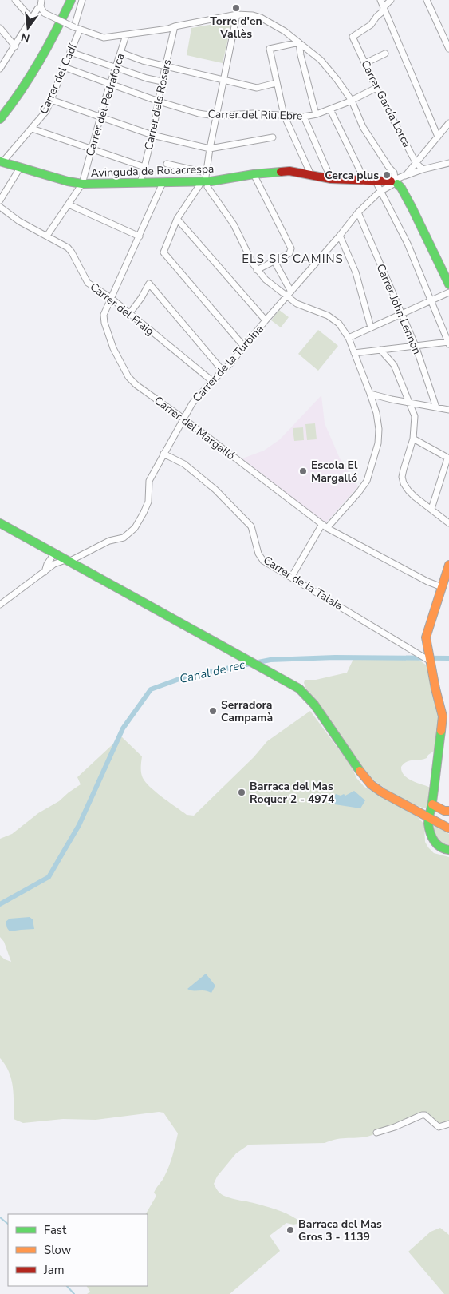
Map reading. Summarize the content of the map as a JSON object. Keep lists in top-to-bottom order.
{
  "streets": {
    "main road": ["Avinguda de Rocacrespa"],
    "street": [
      "Carrer del Cadí",
      "Carrer García Lorca",
      "Carrer del Pedraforca",
      "Carrer dels Rosers",
      "Carrer del Riu Ebre",
      "Carrer del Fraig",
      "Carrer John Lennon",
      "Carrer de la Turbina",
      "Carrer del Margalló",
      "Carrer de la Talaia"
    ]
  },
  "crossings": [
    ["Carrer del Cadí", "Carrer del Riu Ebre"],
    ["Carrer del Cadí", "Avinguda de Rocacrespa"],
    ["Carrer García Lorca", "Carrer del Riu Ebre"],
    ["Carrer del Pedraforca", "Carrer del Riu Ebre"],
    ["Carrer del Pedraforca", "Avinguda de Rocacrespa"],
    ["Carrer del Pedraforca", "Carrer del Fraig"],
    ["Carrer dels Rosers", "Carrer del Riu Ebre"],
    ["Carrer dels Rosers", "Avinguda de Rocacrespa"],
    ["Avinguda de Rocacrespa", "Carrer de la Turbina"],
    ["Avinguda de Rocacrespa", "Carrer del Margalló"],
    ["Carrer del Fraig", "Carrer de la Turbina"],
    ["Carrer del Fraig", "Carrer del Margalló"],
    ["Carrer John Lennon", "Carrer de la Turbina"],
    ["Carrer de la Turbina", "Carrer del Margalló"],
    ["Carrer de la Turbina", "Carrer de la Talaia"]
  ],
  "districts": ["ELS SIS CAMINS"],
  "water": ["Canal de rec"],
  "places": [
    "Torre d'en Vallès",
    "Cerca plus",
    "Escola El Margalló",
    "Serradora Campamà",
    "Barraca del Mas Roquer 2 - 4974",
    "Barraca del Mas Gros 3 - 1139"
  ],
  "legend": ["Fast", "Slow", "Jam"],
  "north": "bottom"
}
